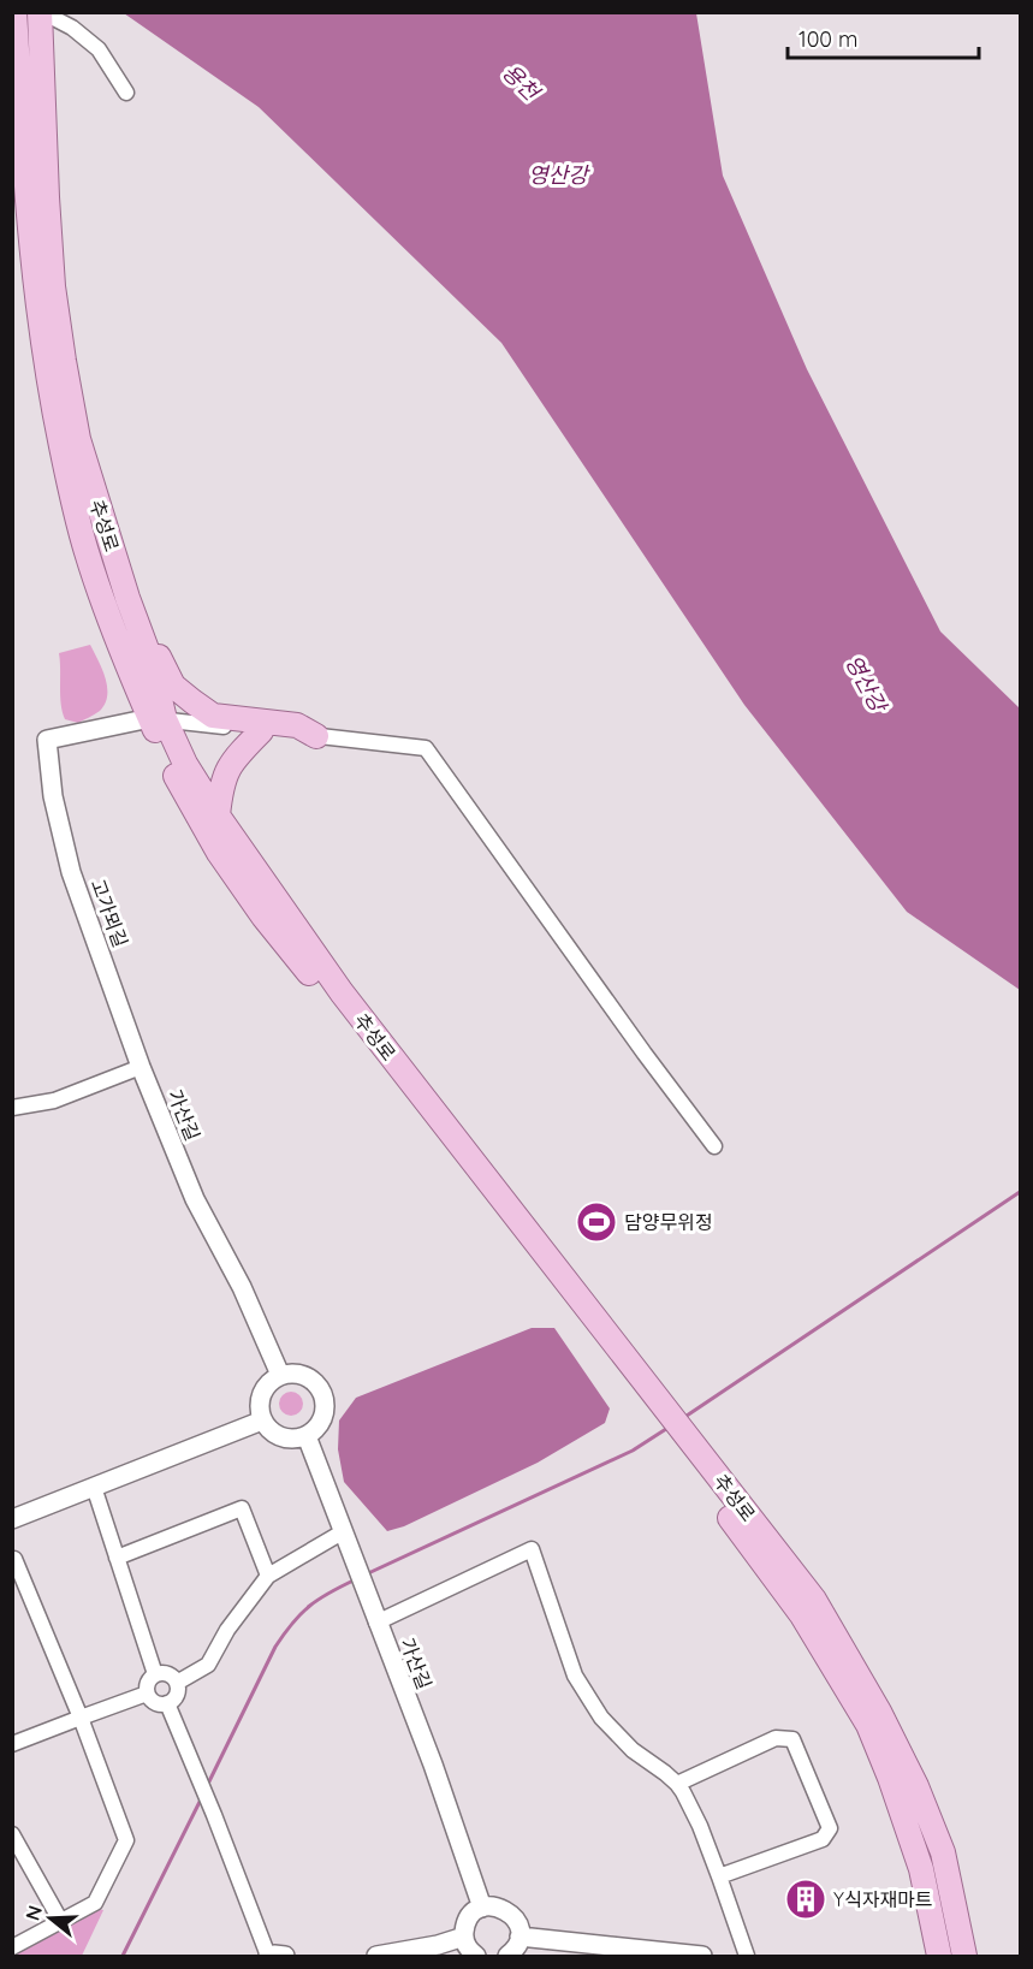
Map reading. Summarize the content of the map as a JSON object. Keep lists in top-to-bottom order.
{
  "streets": {
    "main road": ["추성로"],
    "street": ["고가뫼길", "가산길"]
  },
  "crossings": [
    ["추성로", "고가뫼길"],
    ["고가뫼길", "가산길"]
  ],
  "water": ["용천", "영산강"],
  "places": {
    "sports": ["담양무위정"],
    "building": ["Y식자재마트"]
  },
  "scale_bar": "100 m",
  "north": "left"
}
